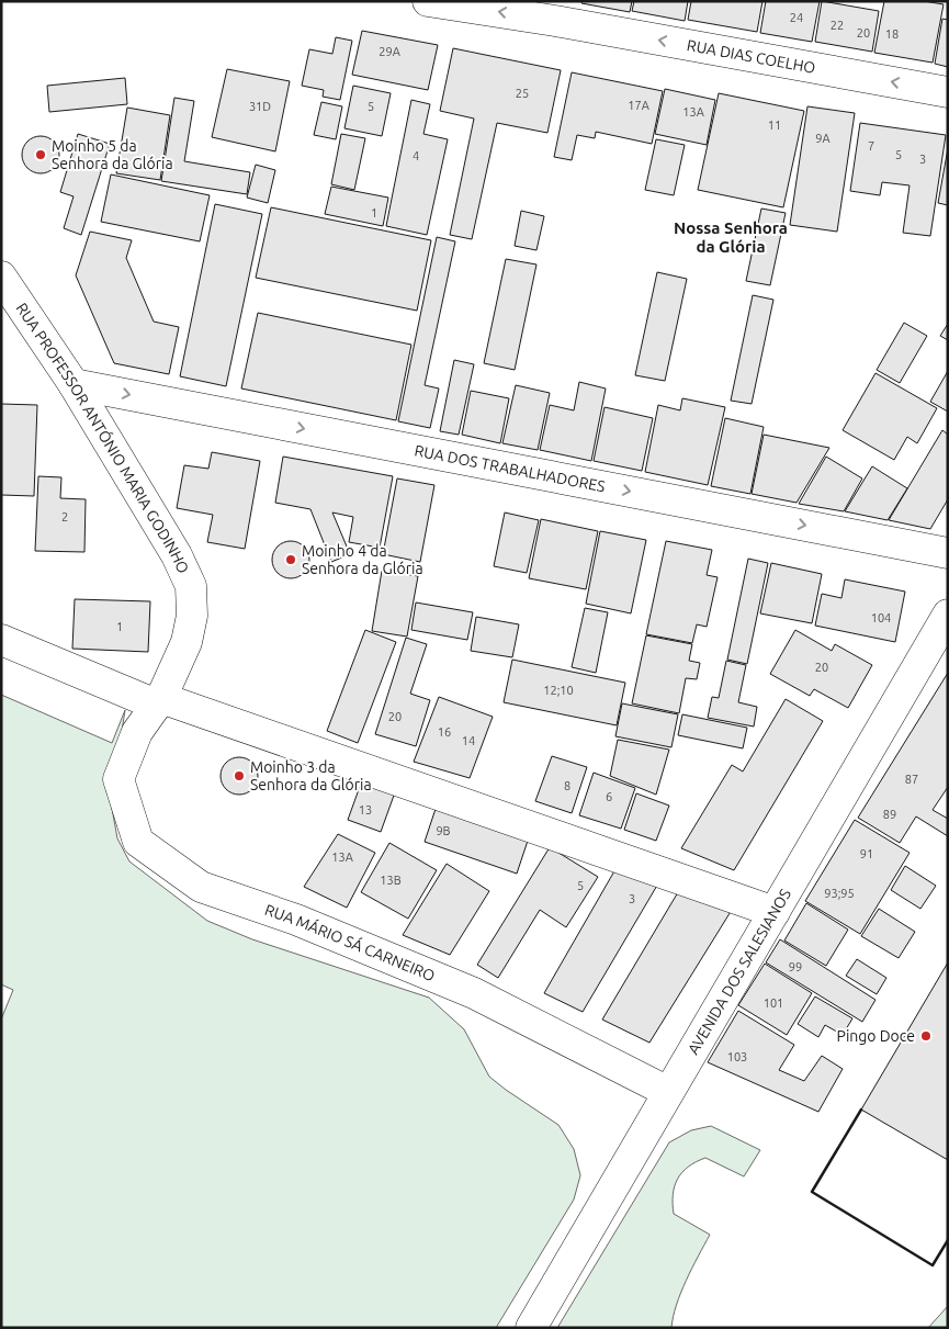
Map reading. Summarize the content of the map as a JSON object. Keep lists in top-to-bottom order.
{
  "streets": {
    "street": [
      "RUA DIAS COELHO",
      "RUA PROFESSOR ANTÓNIO MARIA GODINHO",
      "RUA DOS TRABALHADORES",
      "RUA MÁRIO SÁ CARNEIRO",
      "AVENIDA DOS SALESIANOS"
    ]
  },
  "crossings": [
    ["RUA PROFESSOR ANTÓNIO MARIA GODINHO", "RUA DOS TRABALHADORES"],
    ["RUA PROFESSOR ANTÓNIO MARIA GODINHO", "RUA MÁRIO SÁ CARNEIRO"],
    ["RUA MÁRIO SÁ CARNEIRO", "AVENIDA DOS SALESIANOS"]
  ],
  "one_way": ["RUA DIAS COELHO", "RUA DOS TRABALHADORES"],
  "districts": ["Nossa Senhora da Glória"],
  "places": [
    "Moinho 5 da Senhora da Glória",
    "Moinho 4 da Senhora da Glória",
    "Moinho 3 da Senhora da Glória",
    "Pingo Doce"
  ],
  "house_numbers": [
    "24",
    "22",
    "20",
    "18",
    "29A",
    "25",
    "17A",
    "31D",
    "5",
    "13A",
    "11",
    "9A",
    "7",
    "5",
    "4",
    "3",
    "1",
    "2",
    "104",
    "1",
    "20",
    "12;10",
    "20",
    "16",
    "14",
    "87",
    "8",
    "6",
    "13",
    "89",
    "9B",
    "91",
    "13A",
    "13B",
    "5",
    "93;95",
    "3",
    "99",
    "101",
    "103"
  ]
}
